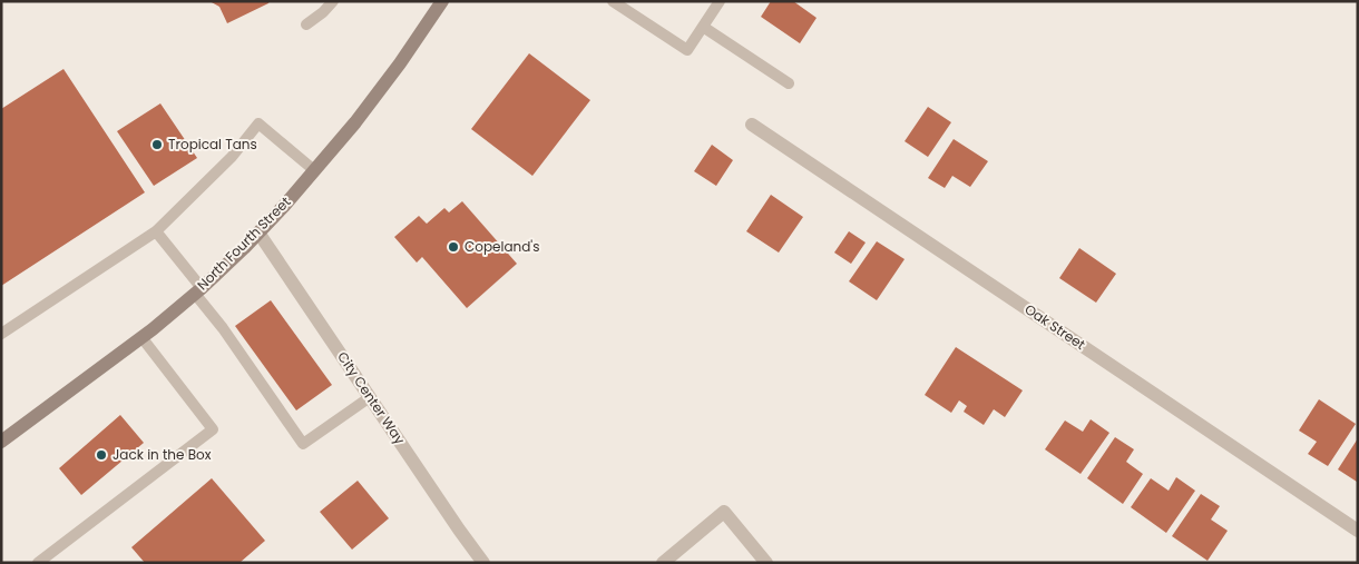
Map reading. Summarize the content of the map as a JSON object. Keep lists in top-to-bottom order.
{
  "streets": {
    "main road": ["North Fourth Street"],
    "street": ["Oak Street", "City Center Way"]
  },
  "crossings": [
    ["North Fourth Street", "City Center Way"]
  ],
  "places": ["Tropical Tans", "Copeland's", "Jack in the Box"]
}
